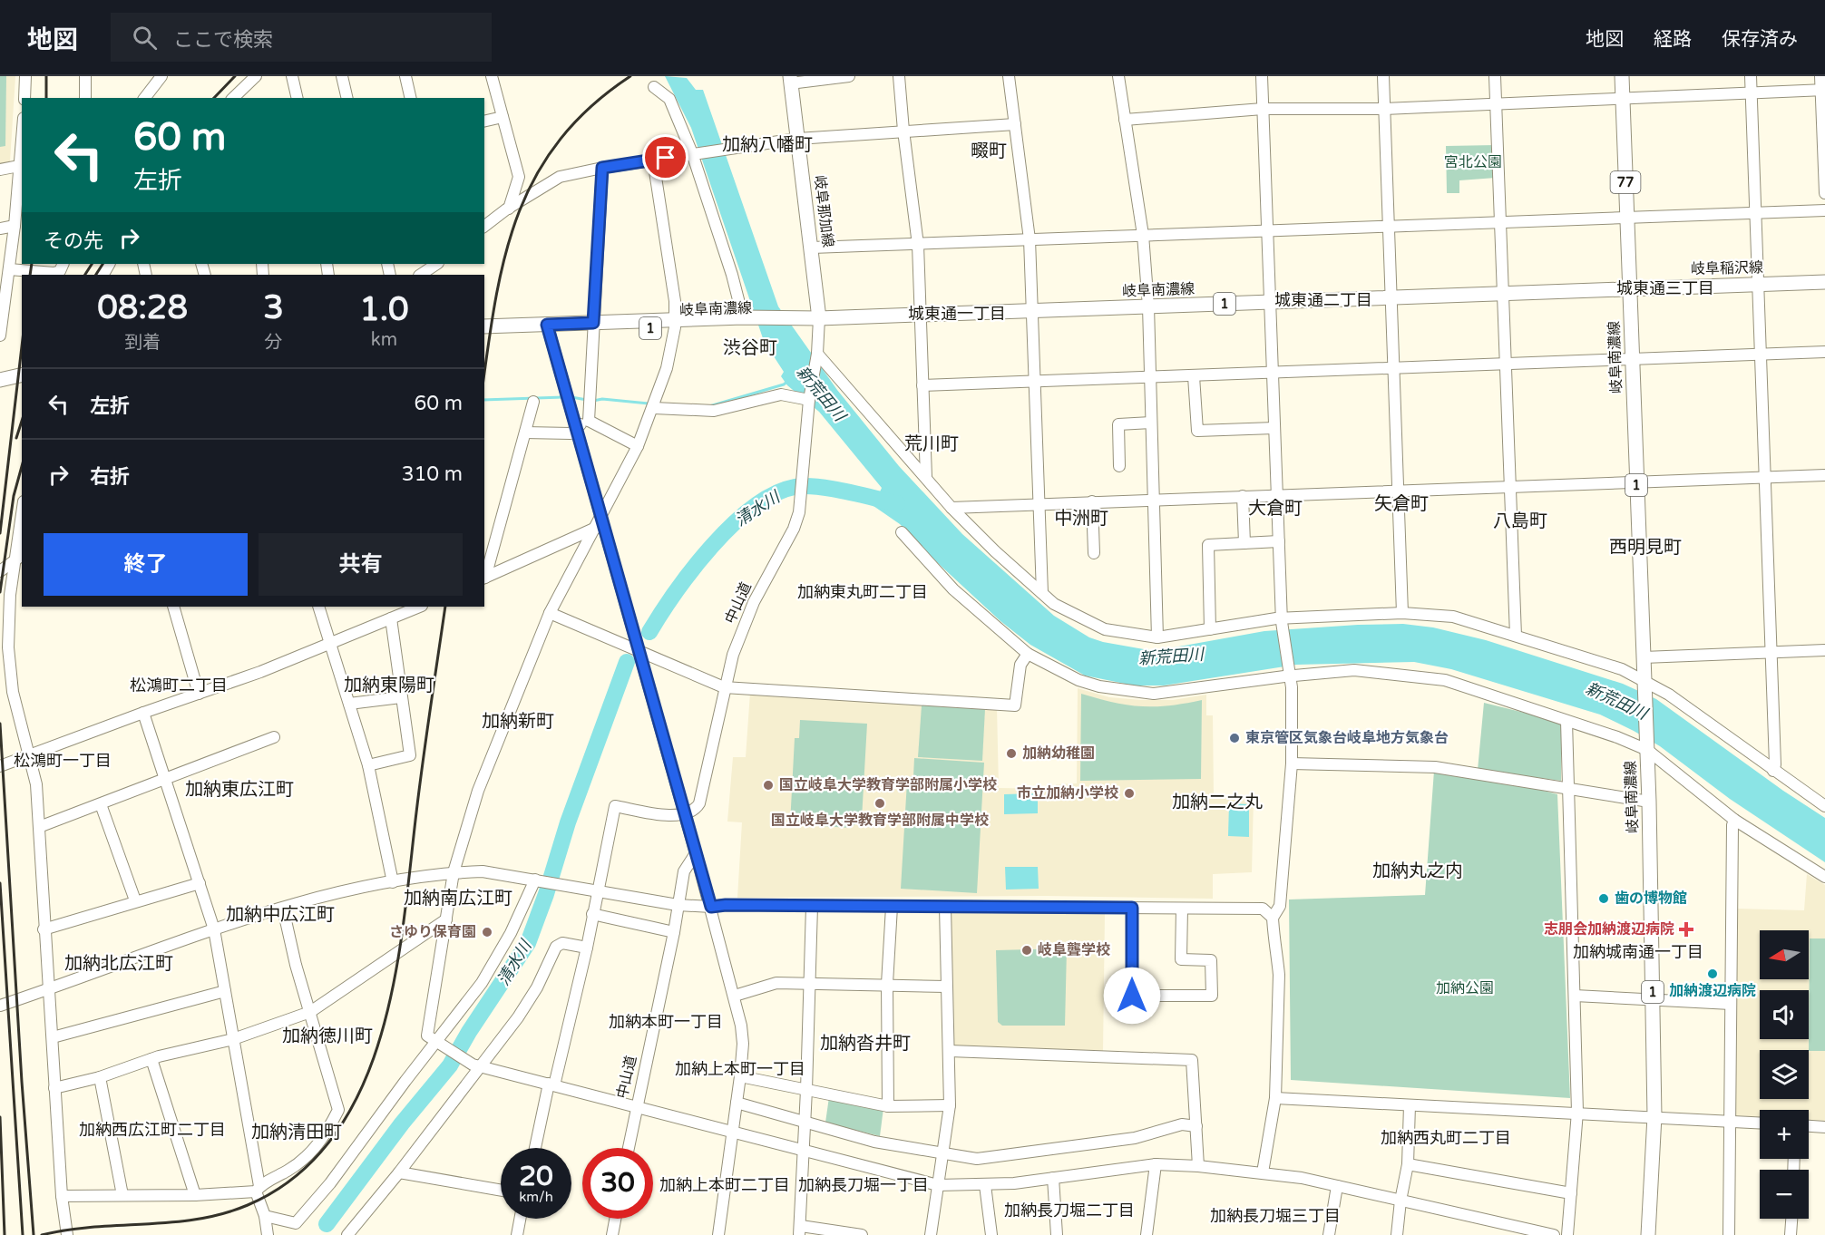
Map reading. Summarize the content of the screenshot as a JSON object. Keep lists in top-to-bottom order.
{
  "streets": {
    "main road": [
      "77",
      "岐阜那加線",
      "岐阜稲沢線",
      "岐阜南濃線",
      "1"
    ],
    "street": ["中山道"]
  },
  "crossings": [
    ["77", "岐阜稲沢線"],
    ["77", "岐阜南濃線"],
    ["岐阜那加線", "岐阜南濃線"],
    ["岐阜那加線", "中山道"],
    ["岐阜稲沢線", "岐阜南濃線"],
    ["岐阜南濃線", "中山道"]
  ],
  "districts": [
    "加納八幡町",
    "畷町",
    "城東通三丁目",
    "城東通二丁目",
    "城東通一丁目",
    "渋谷町",
    "荒川町",
    "矢倉町",
    "大倉町",
    "中洲町",
    "八島町",
    "西明見町",
    "加納東丸町二丁目",
    "松鴻町二丁目",
    "加納東陽町",
    "加納新町",
    "松鴻町一丁目",
    "加納東広江町",
    "加納二之丸",
    "加納丸之内",
    "加納南広江町",
    "加納中広江町",
    "加納城南通一丁目",
    "加納北広江町",
    "加納本町一丁目",
    "加納徳川町",
    "加納沓井町",
    "加納上本町一丁目",
    "加納西広江町二丁目",
    "加納清田町",
    "加納西丸町二丁目",
    "加納上本町二丁目",
    "加納長刀堀一丁目",
    "加納長刀堀二丁目",
    "加納長刀堀三丁目"
  ],
  "water": ["新荒田川", "清水川"],
  "parks": ["宮北公園", "加納公園"],
  "places": {
    "other": [
      "東京管区気象台岐阜地方気象台",
      "加納幼稚園",
      "国立岐阜大学教育学部附属小学校",
      "市立加納小学校",
      "国立岐阜大学教育学部附属中学校",
      "歯の博物館",
      "さゆり保育園",
      "岐阜聾学校",
      "加納渡辺病院"
    ],
    "health": ["志朋会加納渡辺病院"]
  },
  "north": "left",
  "page": {
    "header": "地図",
    "search": "ここで検索",
    "nav": ["地図", "経路", "保存済み"],
    "turn": ["60 m", "左折"],
    "then": "その先",
    "eta": [
      "08:28",
      "到着",
      "3",
      "分",
      "1.0",
      "km"
    ],
    "list": [
      {
        "name": "左折",
        "value": "60 m"
      },
      {
        "name": "右折",
        "value": "310 m"
      }
    ],
    "buttons": ["終了", "共有"],
    "map_buttons": ["+", "−"],
    "speed": "20 km/h",
    "limit": "30"
  }
}
